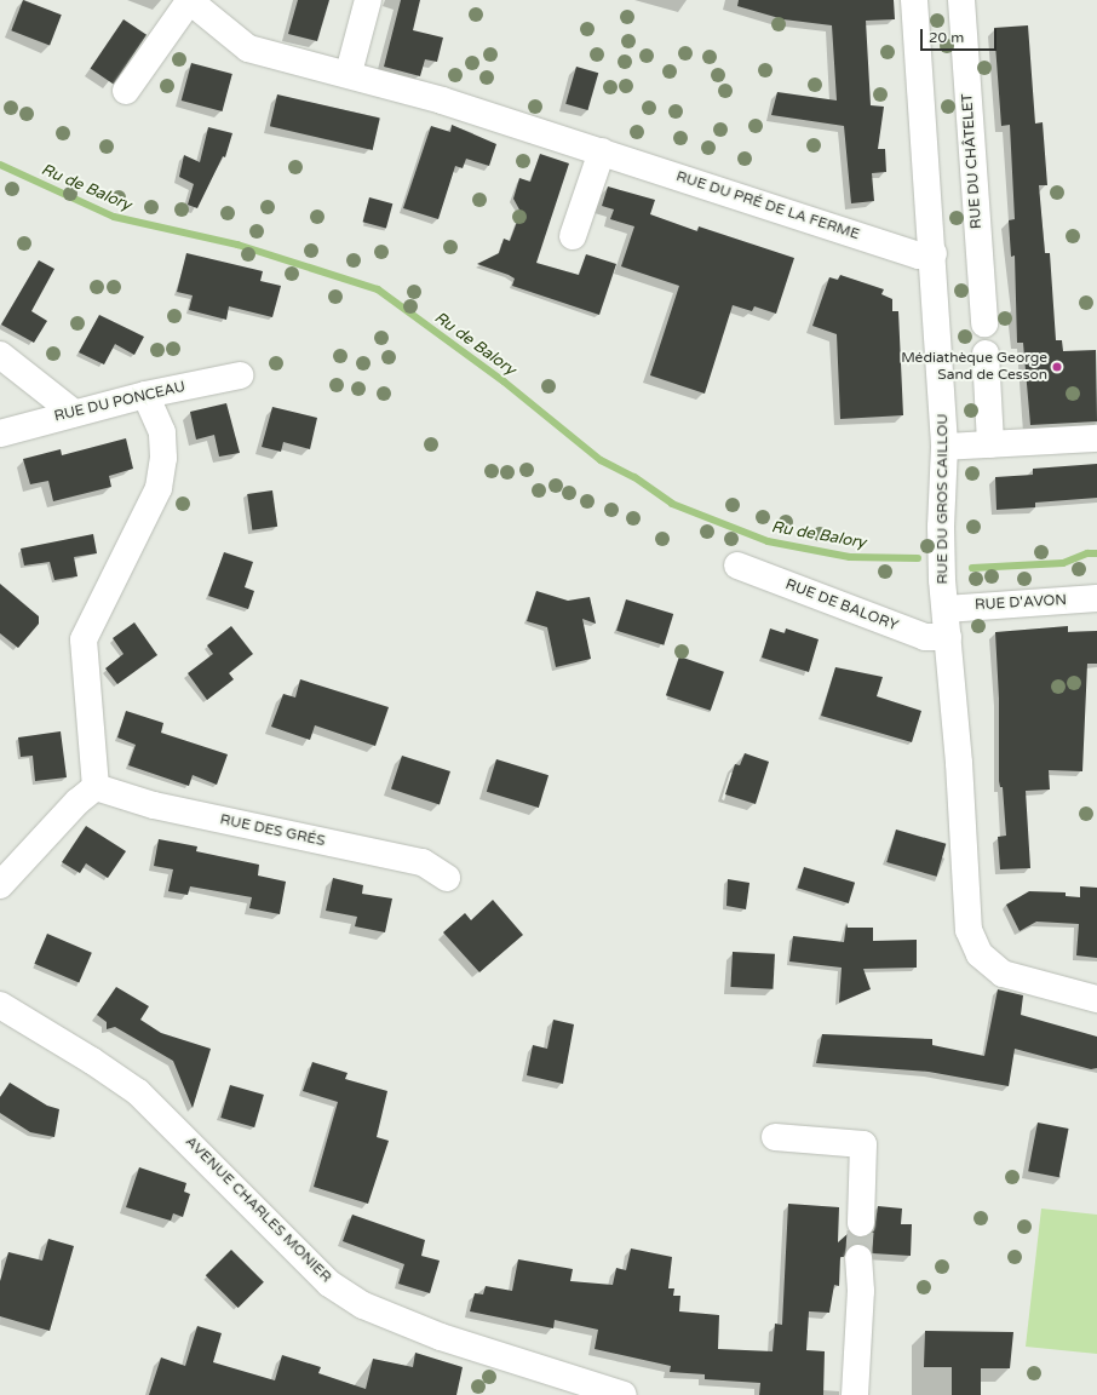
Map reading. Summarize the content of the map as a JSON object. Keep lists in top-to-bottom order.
{
  "streets": {
    "street": [
      "RUE DU CHÂTELET",
      "RUE DU PRÉ DE LA FERME",
      "RUE DU PONCEAU",
      "RUE DU GROS CAILLOU",
      "RUE D'AVON",
      "RUE DE BALORY",
      "RUE DES GRÉS",
      "AVENUE CHARLES MONIER"
    ]
  },
  "crossings": [
    ["RUE DU PRÉ DE LA FERME", "RUE DU GROS CAILLOU"],
    ["RUE DU GROS CAILLOU", "RUE D'AVON"],
    ["RUE DU GROS CAILLOU", "RUE DE BALORY"]
  ],
  "water": ["Ru de Balory"],
  "places": ["Médiathèque George Sand de Cesson"],
  "scale_bar": "20 m"
}
